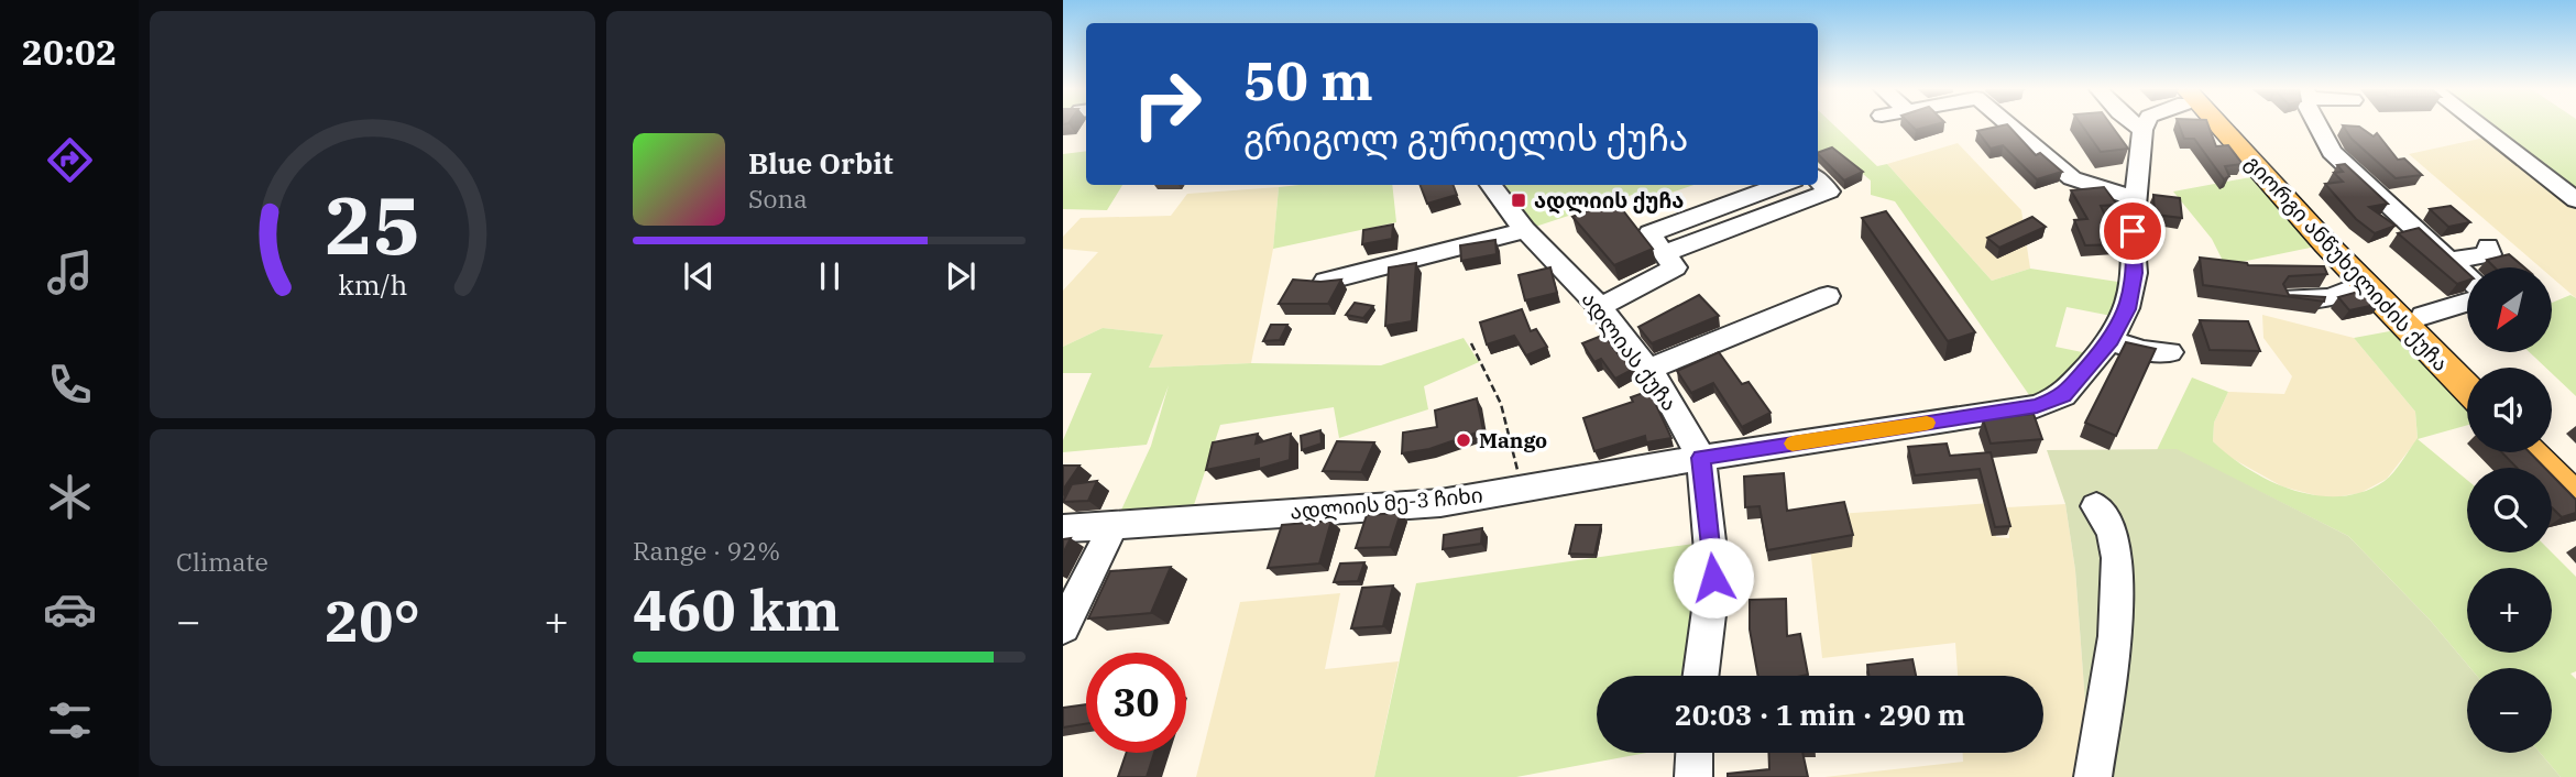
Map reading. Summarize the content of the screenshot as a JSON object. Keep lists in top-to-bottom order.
{
  "streets": {
    "main road": ["გიორგი ანწუხელიძის ქუჩა"],
    "street": ["ადლიას ქუჩა", "ადლიის მე-3 ჩიხი"]
  },
  "crossings": [
    ["ადლიას ქუჩა", "ადლიის მე-3 ჩიხი"]
  ],
  "places": {
    "transit": ["ადლიის ქუჩა"],
    "other": ["Mango"]
  },
  "north": "bottom left",
  "page": {
    "tabs": "20:02",
    "turn": ["50 m", "გრიგოლ გურიელის ქუჩა"],
    "song": ["Blue Orbit", "Sona"],
    "map_buttons": ["+", "−"],
    "tile": [
      "Climate",
      ["Range · 92%", "460 km"]
    ],
    "heat": ["−", "20°", "+"],
    "limit": "30",
    "trip": "20:03 · 1 min · 290 m",
    "gauge": ["25", "km/h"]
  }
}
